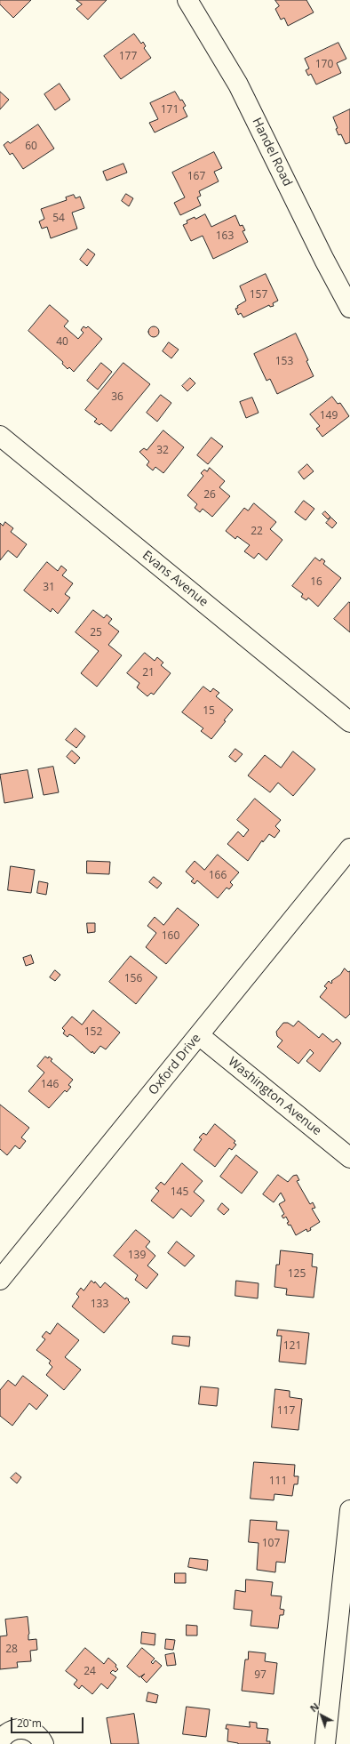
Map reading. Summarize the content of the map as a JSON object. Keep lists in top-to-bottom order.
{
  "streets": {
    "street": [
      "Handel Road",
      "Evans Avenue",
      "Oxford Drive",
      "Washington Avenue"
    ]
  },
  "crossings": [
    ["Oxford Drive", "Washington Avenue"]
  ],
  "house_numbers": [
    "177",
    "170",
    "171",
    "60",
    "167",
    "54",
    "163",
    "157",
    "40",
    "153",
    "36",
    "149",
    "32",
    "26",
    "22",
    "16",
    "31",
    "25",
    "21",
    "15",
    "166",
    "160",
    "156",
    "152",
    "146",
    "145",
    "139",
    "125",
    "133",
    "121",
    "117",
    "111",
    "107",
    "28",
    "24",
    "97"
  ],
  "scale_bar": "20 m",
  "north": "top left"
}
